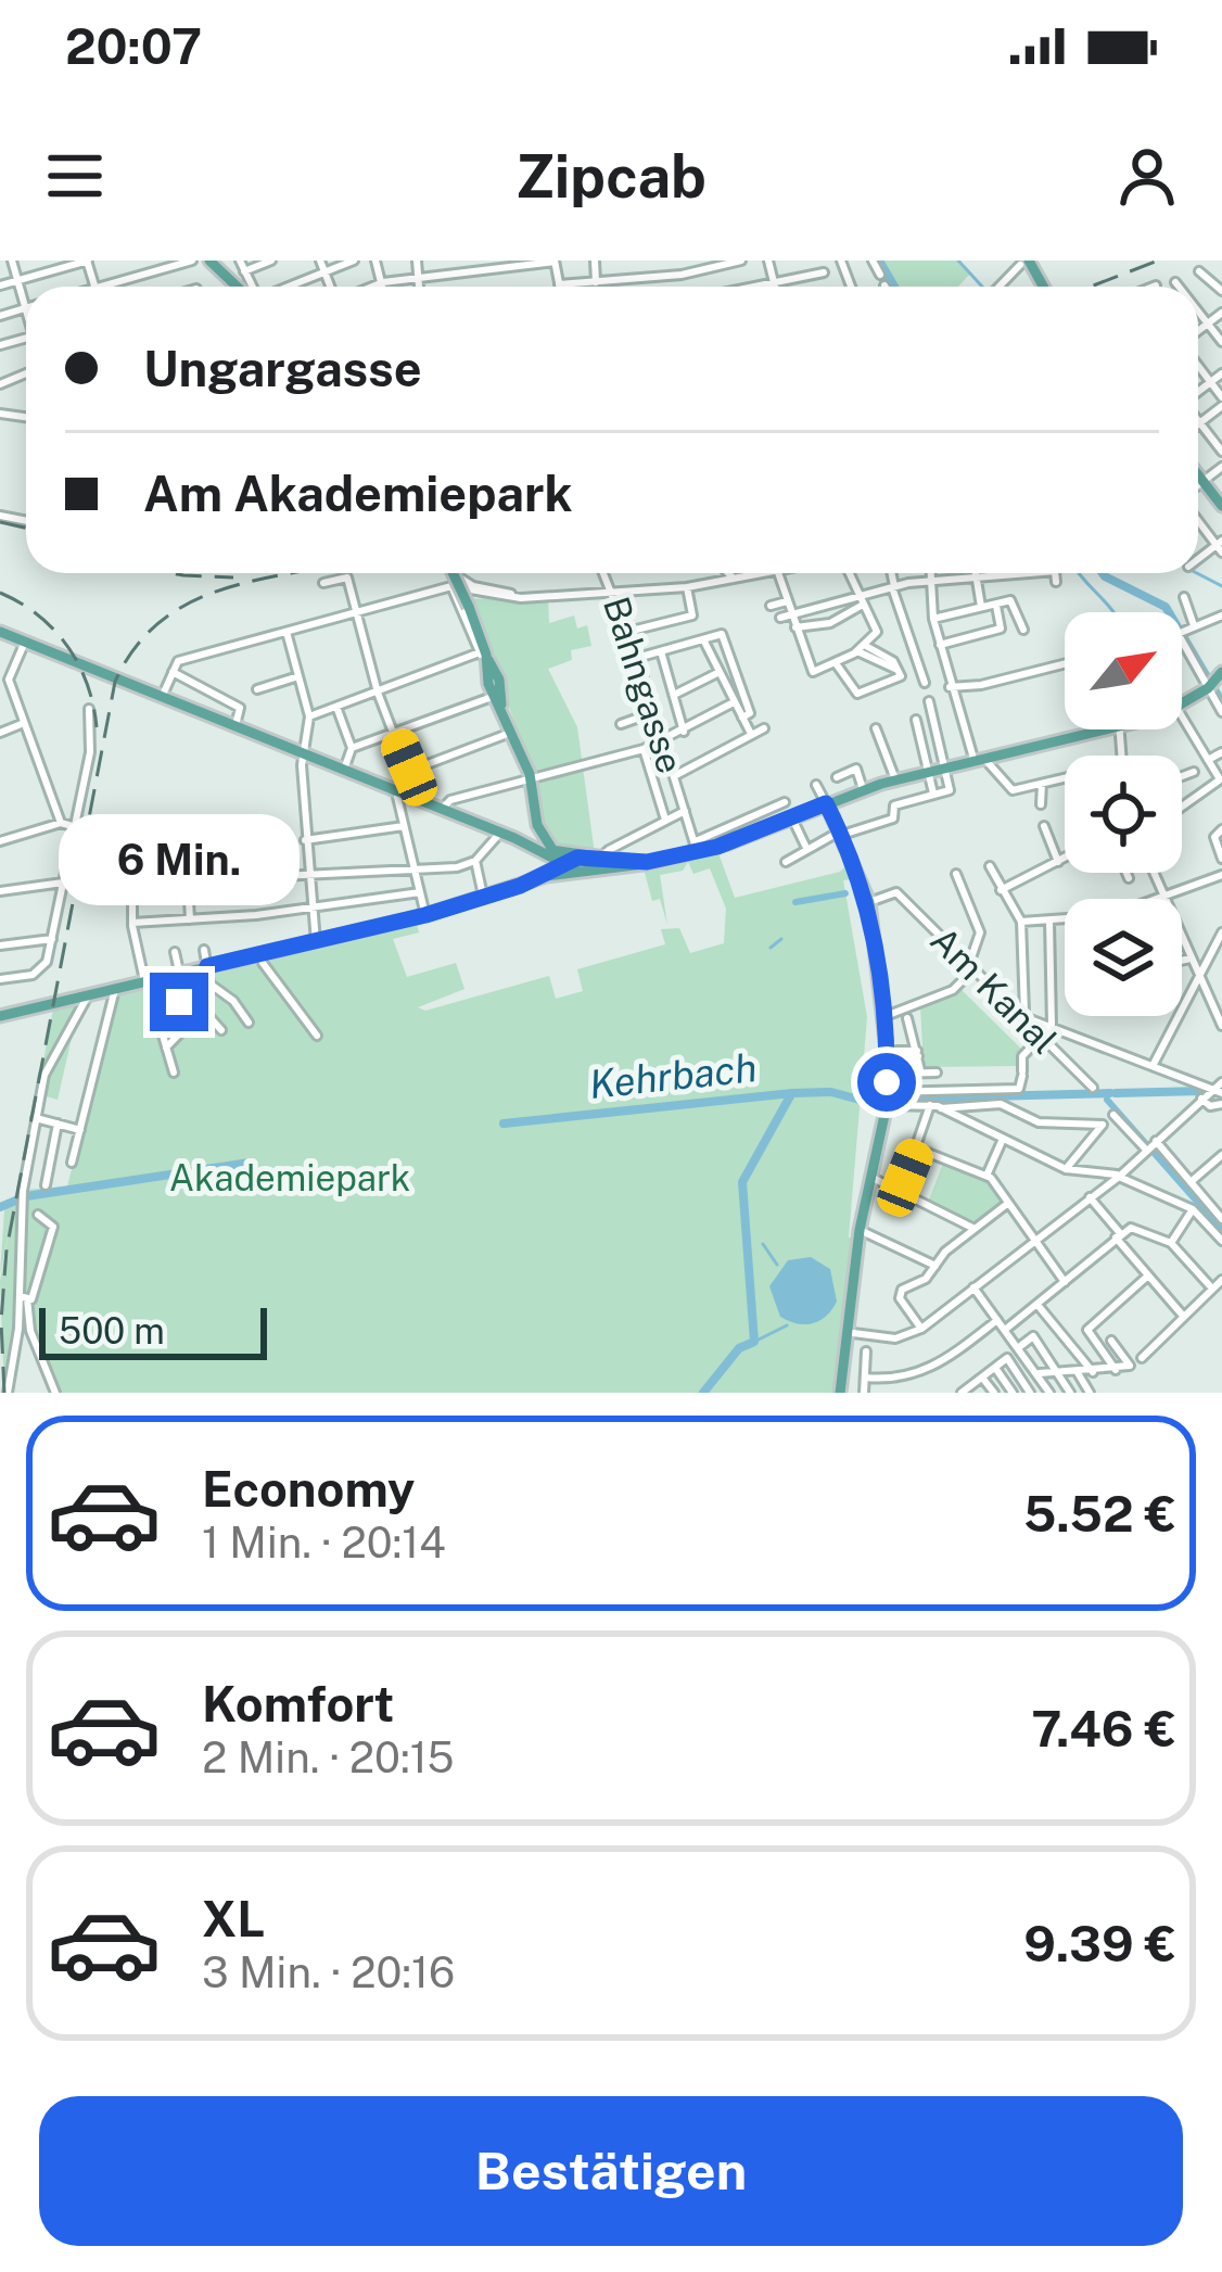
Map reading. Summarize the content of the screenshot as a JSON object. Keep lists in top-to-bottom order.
{
  "streets": {
    "street": ["Bahngasse", "Am Kanal"]
  },
  "water": ["Kehrbach"],
  "parks": ["Akademiepark"],
  "scale_bar": "500 m",
  "north": "top right",
  "page": {
    "status": "20:07",
    "header": "Zipcab",
    "banner": ["Ungargasse", "Am Akademiepark"],
    "bubble": "6 Min.",
    "scale": "500 m",
    "list": [
      {
        "name": "Economy",
        "note": "1 Min. · 20:14",
        "value": "5.52 €"
      },
      {
        "name": "Komfort",
        "note": "2 Min. · 20:15",
        "value": "7.46 €"
      },
      {
        "name": "XL",
        "note": "3 Min. · 20:16",
        "value": "9.39 €"
      }
    ],
    "buttons": "Bestätigen"
  }
}
